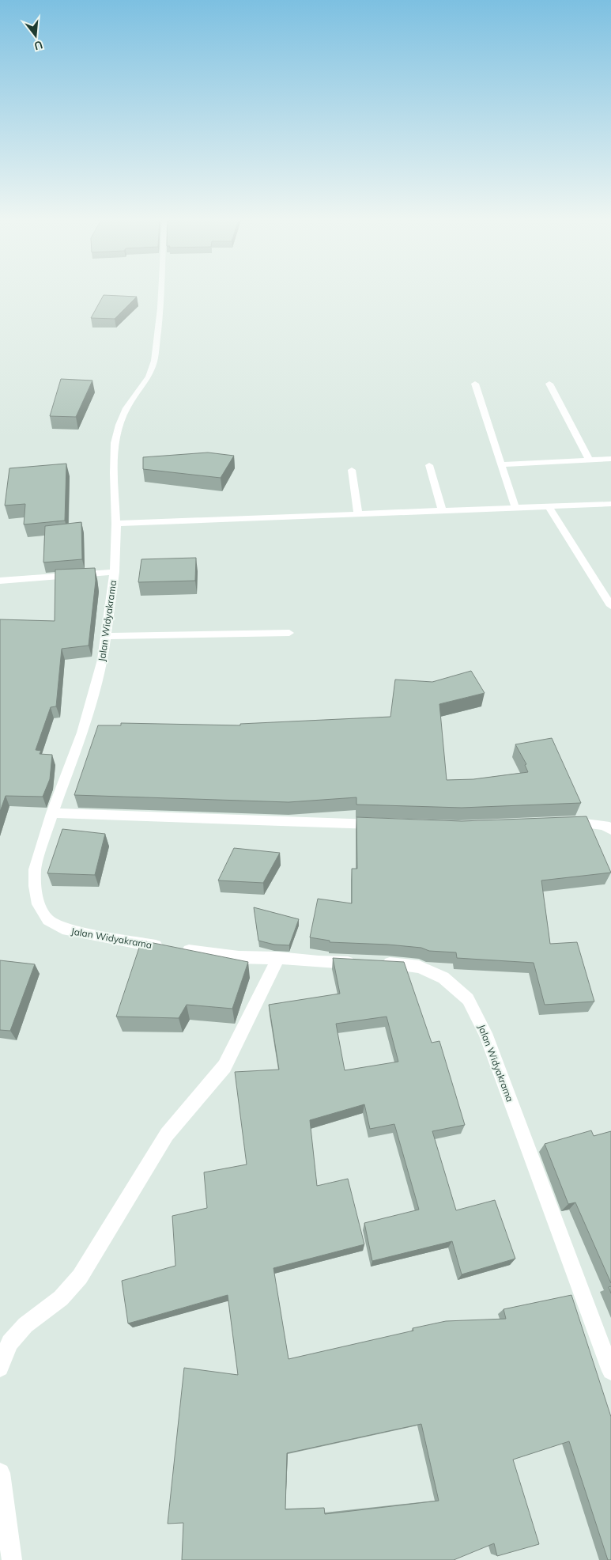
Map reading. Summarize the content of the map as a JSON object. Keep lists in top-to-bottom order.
{
  "streets": {
    "street": ["Jalan Widyakrama"]
  },
  "north": "bottom"
}
